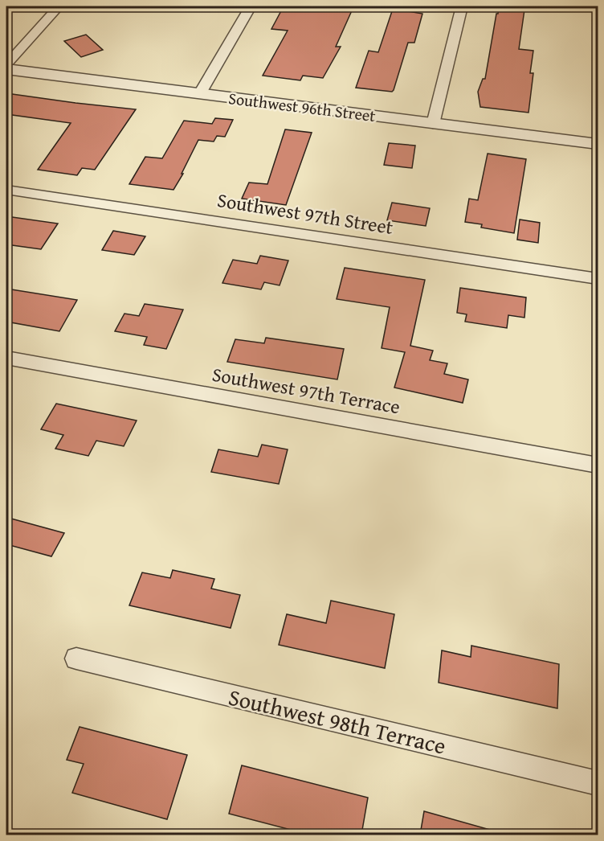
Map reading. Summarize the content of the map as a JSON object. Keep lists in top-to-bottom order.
{
  "streets": {
    "street": [
      "Southwest 96th Street",
      "Southwest 97th Street",
      "Southwest 97th Terrace",
      "Southwest 98th Terrace"
    ]
  }
}
